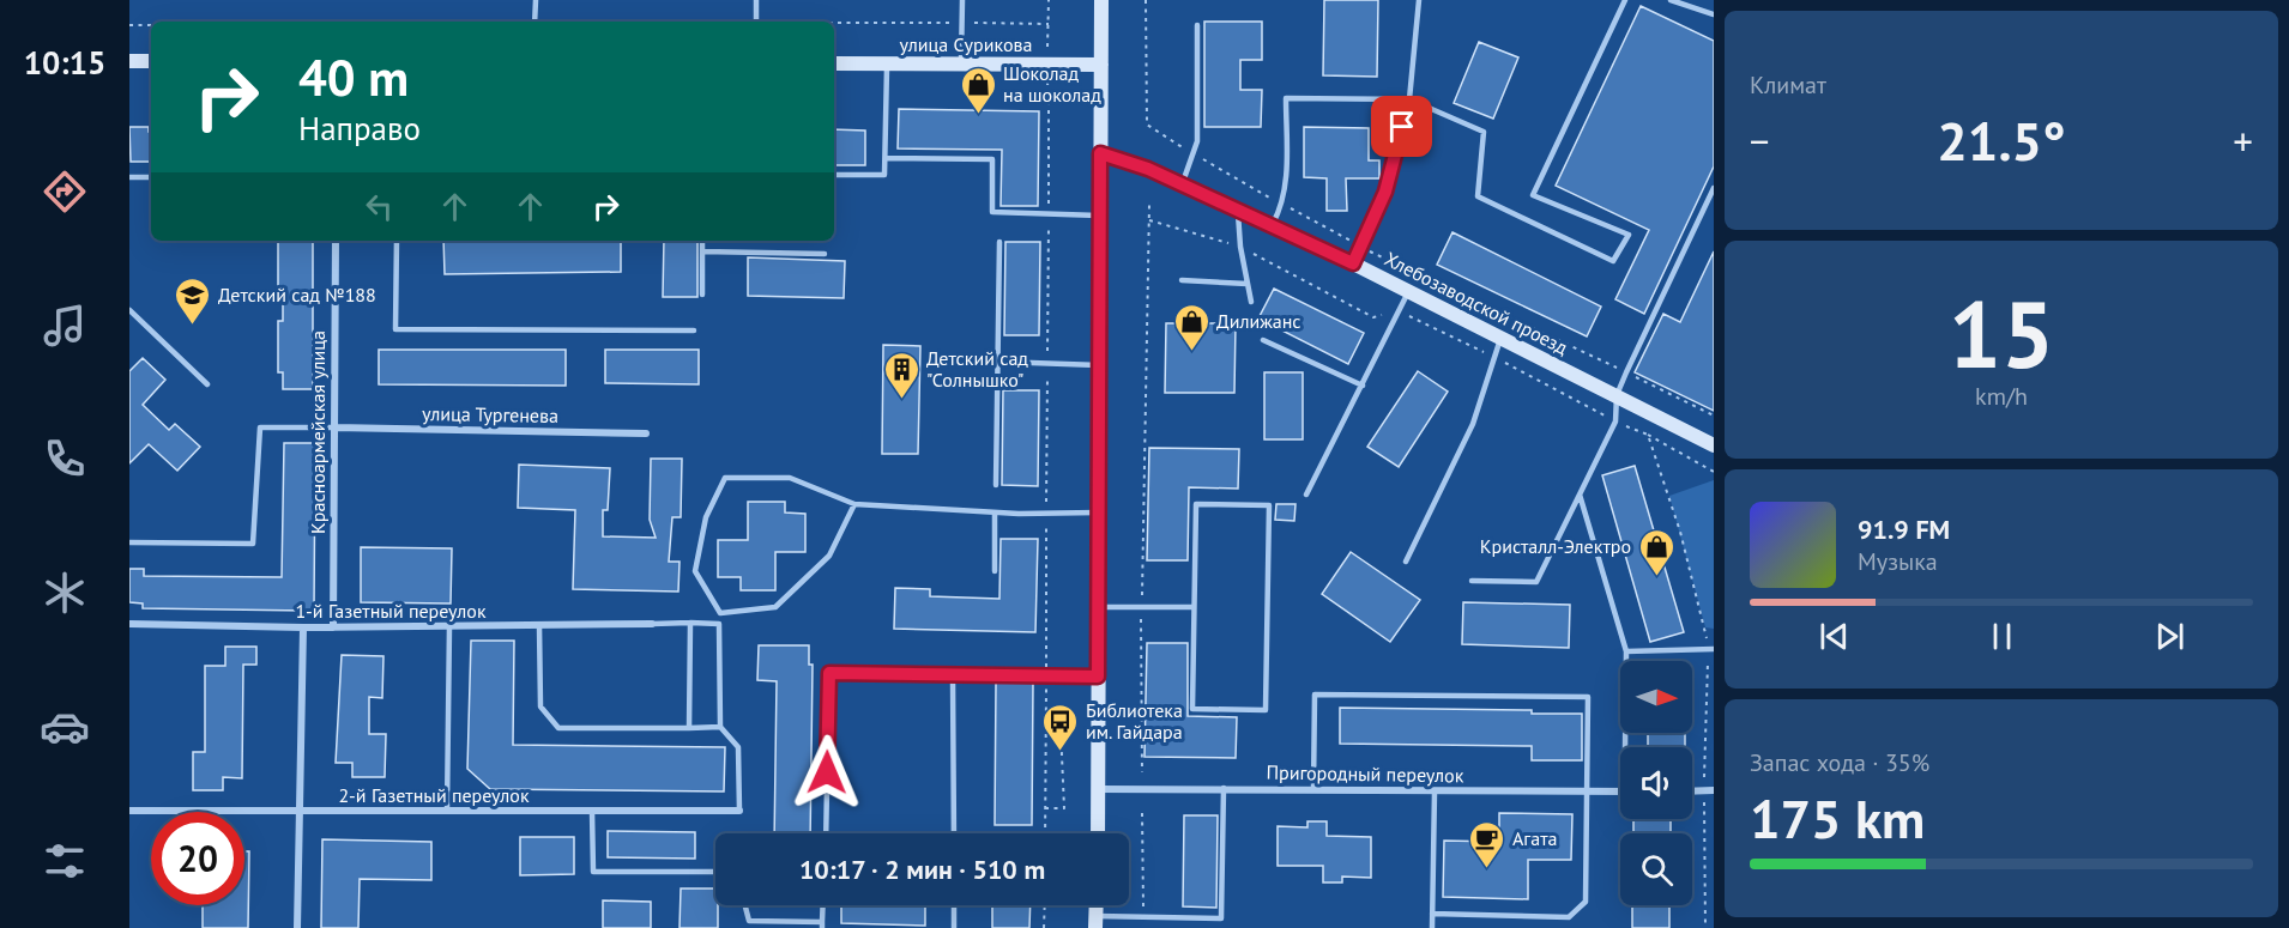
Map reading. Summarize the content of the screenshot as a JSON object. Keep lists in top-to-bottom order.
{
  "streets": {
    "street": [
      "улица Сурикова",
      "Хлебозаводской проезд",
      "улица Тургенева",
      "Красноармейская улица",
      "1-й Газетный переулок",
      "Пригородный переулок",
      "2-й Газетный переулок"
    ]
  },
  "crossings": [
    ["улица Тургенева", "Красноармейская улица"],
    ["Красноармейская улица", "1-й Газетный переулок"]
  ],
  "places": {
    "shop": ["Шоколад на шоколад", "Дилижанс", "Кристалл-Электро"],
    "school or university": ["Детский сад №188"],
    "building": ["Детский сад \"Солнышко\""],
    "bus stop": ["Библиотека им. Гайдара"],
    "cafe": ["Агата"]
  },
  "north": "right",
  "page": {
    "tabs": "10:15",
    "tile": [
      "Климат",
      ["15", "km/h"],
      ["Запас хода · 35%", "175 km"]
    ],
    "turn": ["40 m", "Направо"],
    "heat": ["−", "21.5°", "+"],
    "song": ["91.9 FM", "Музыка"],
    "limit": "20",
    "trip": "10:17 · 2 мин · 510 m"
  }
}
